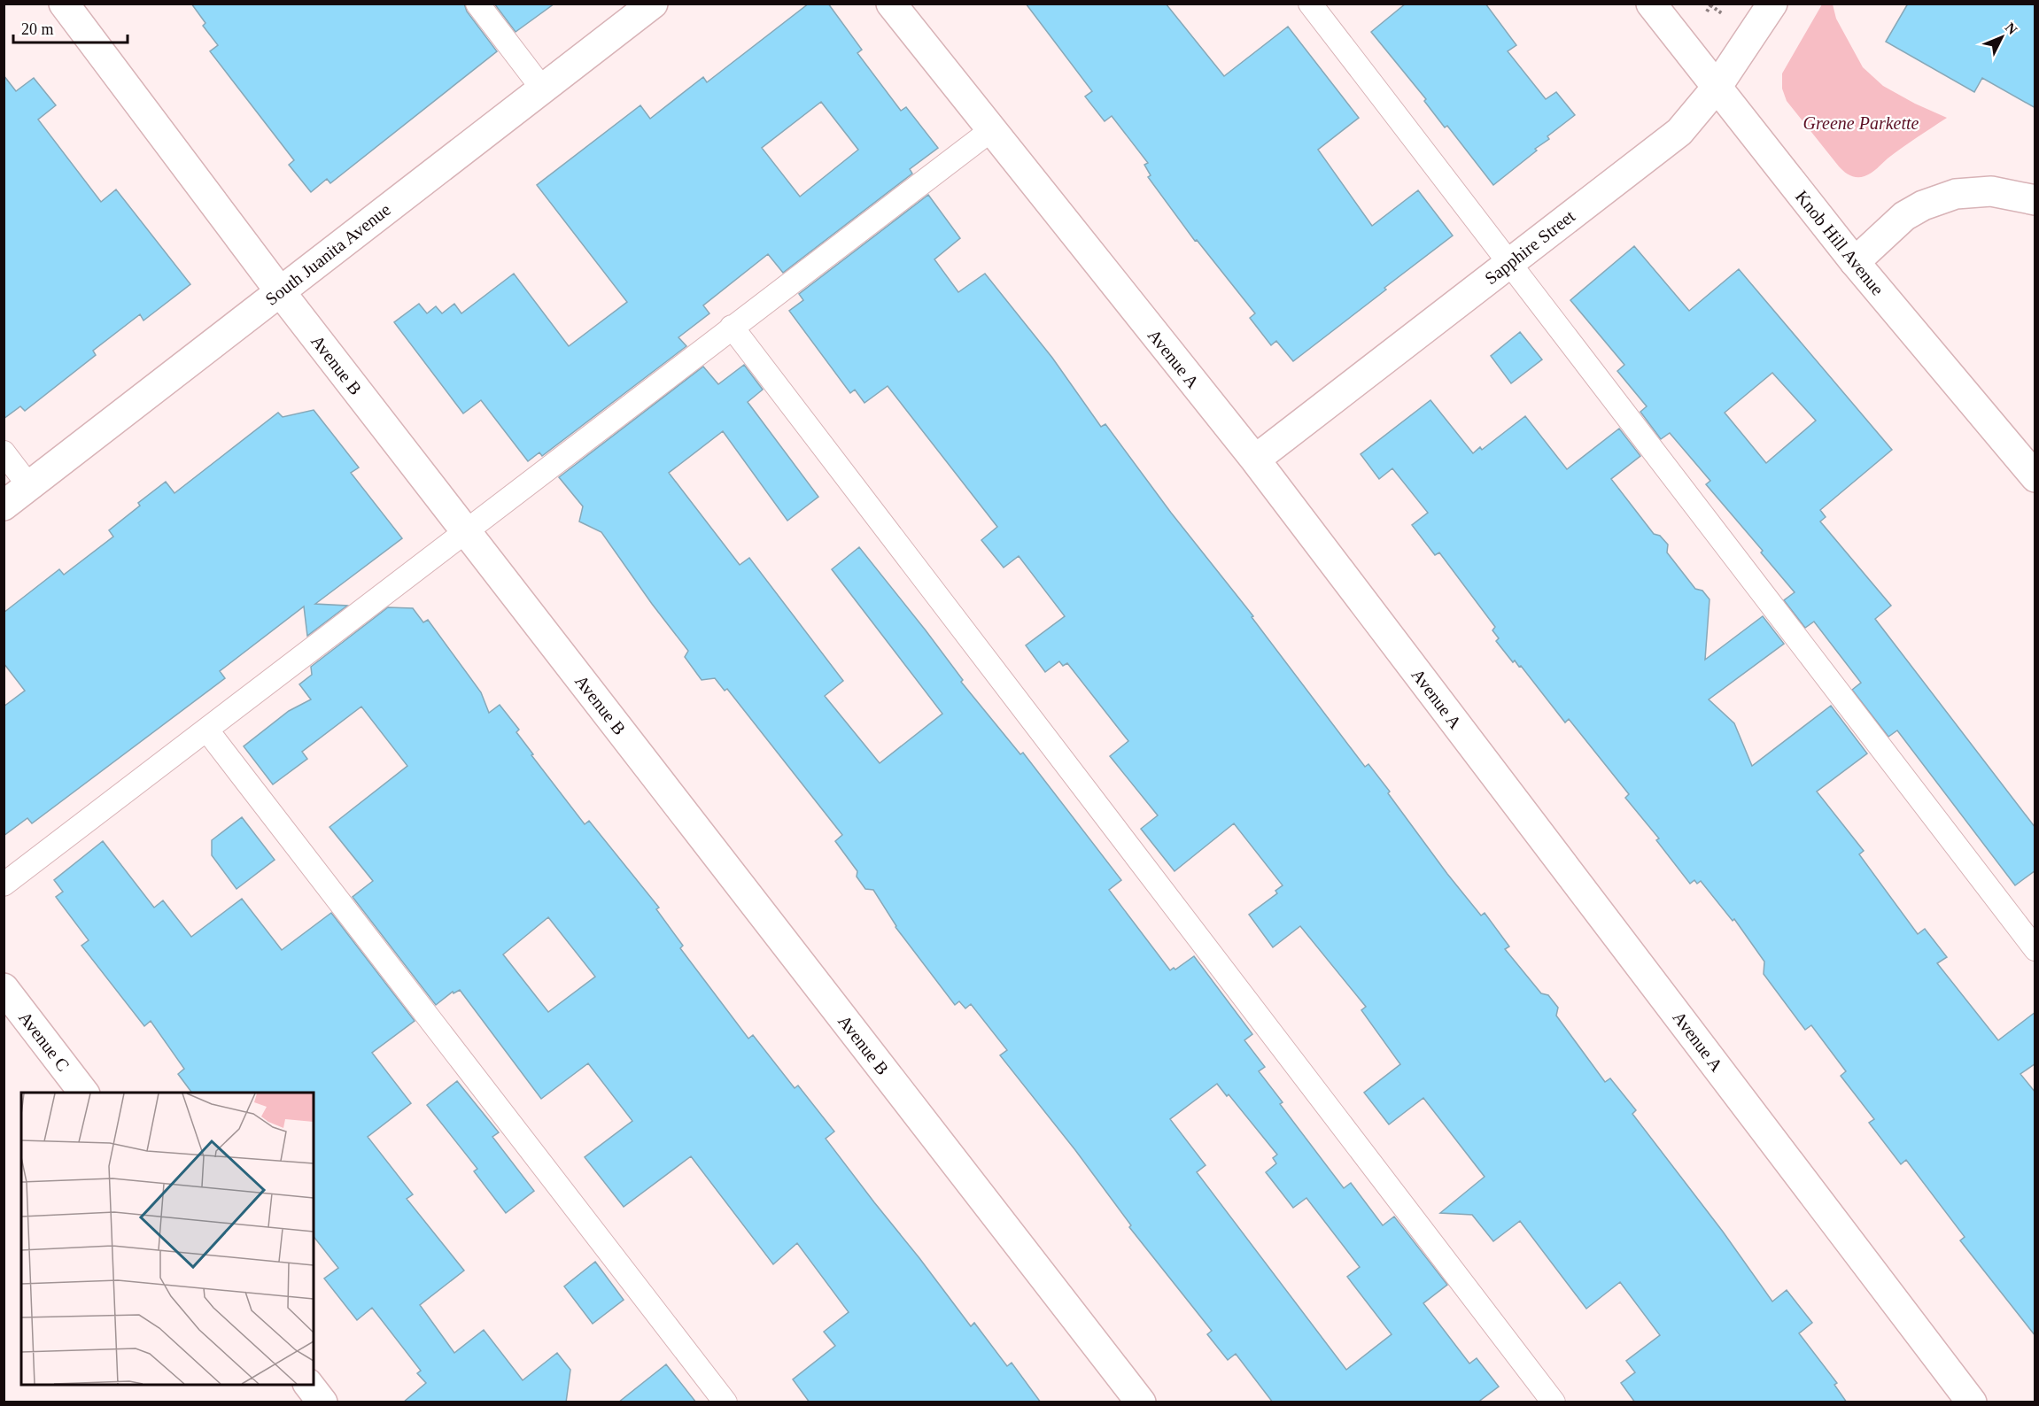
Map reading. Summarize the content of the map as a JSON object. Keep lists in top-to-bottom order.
{
  "streets": {
    "street": [
      "Knob Hill Avenue",
      "Sapphire Street",
      "South Juanita Avenue",
      "Avenue A",
      "Avenue B",
      "Avenue C"
    ]
  },
  "crossings": [
    ["Knob Hill Avenue", "Sapphire Street"],
    ["Sapphire Street", "Avenue A"],
    ["South Juanita Avenue", "Avenue B"]
  ],
  "parks": ["Greene Parkette"],
  "scale_bar": "20 m",
  "north": "top right"
}
